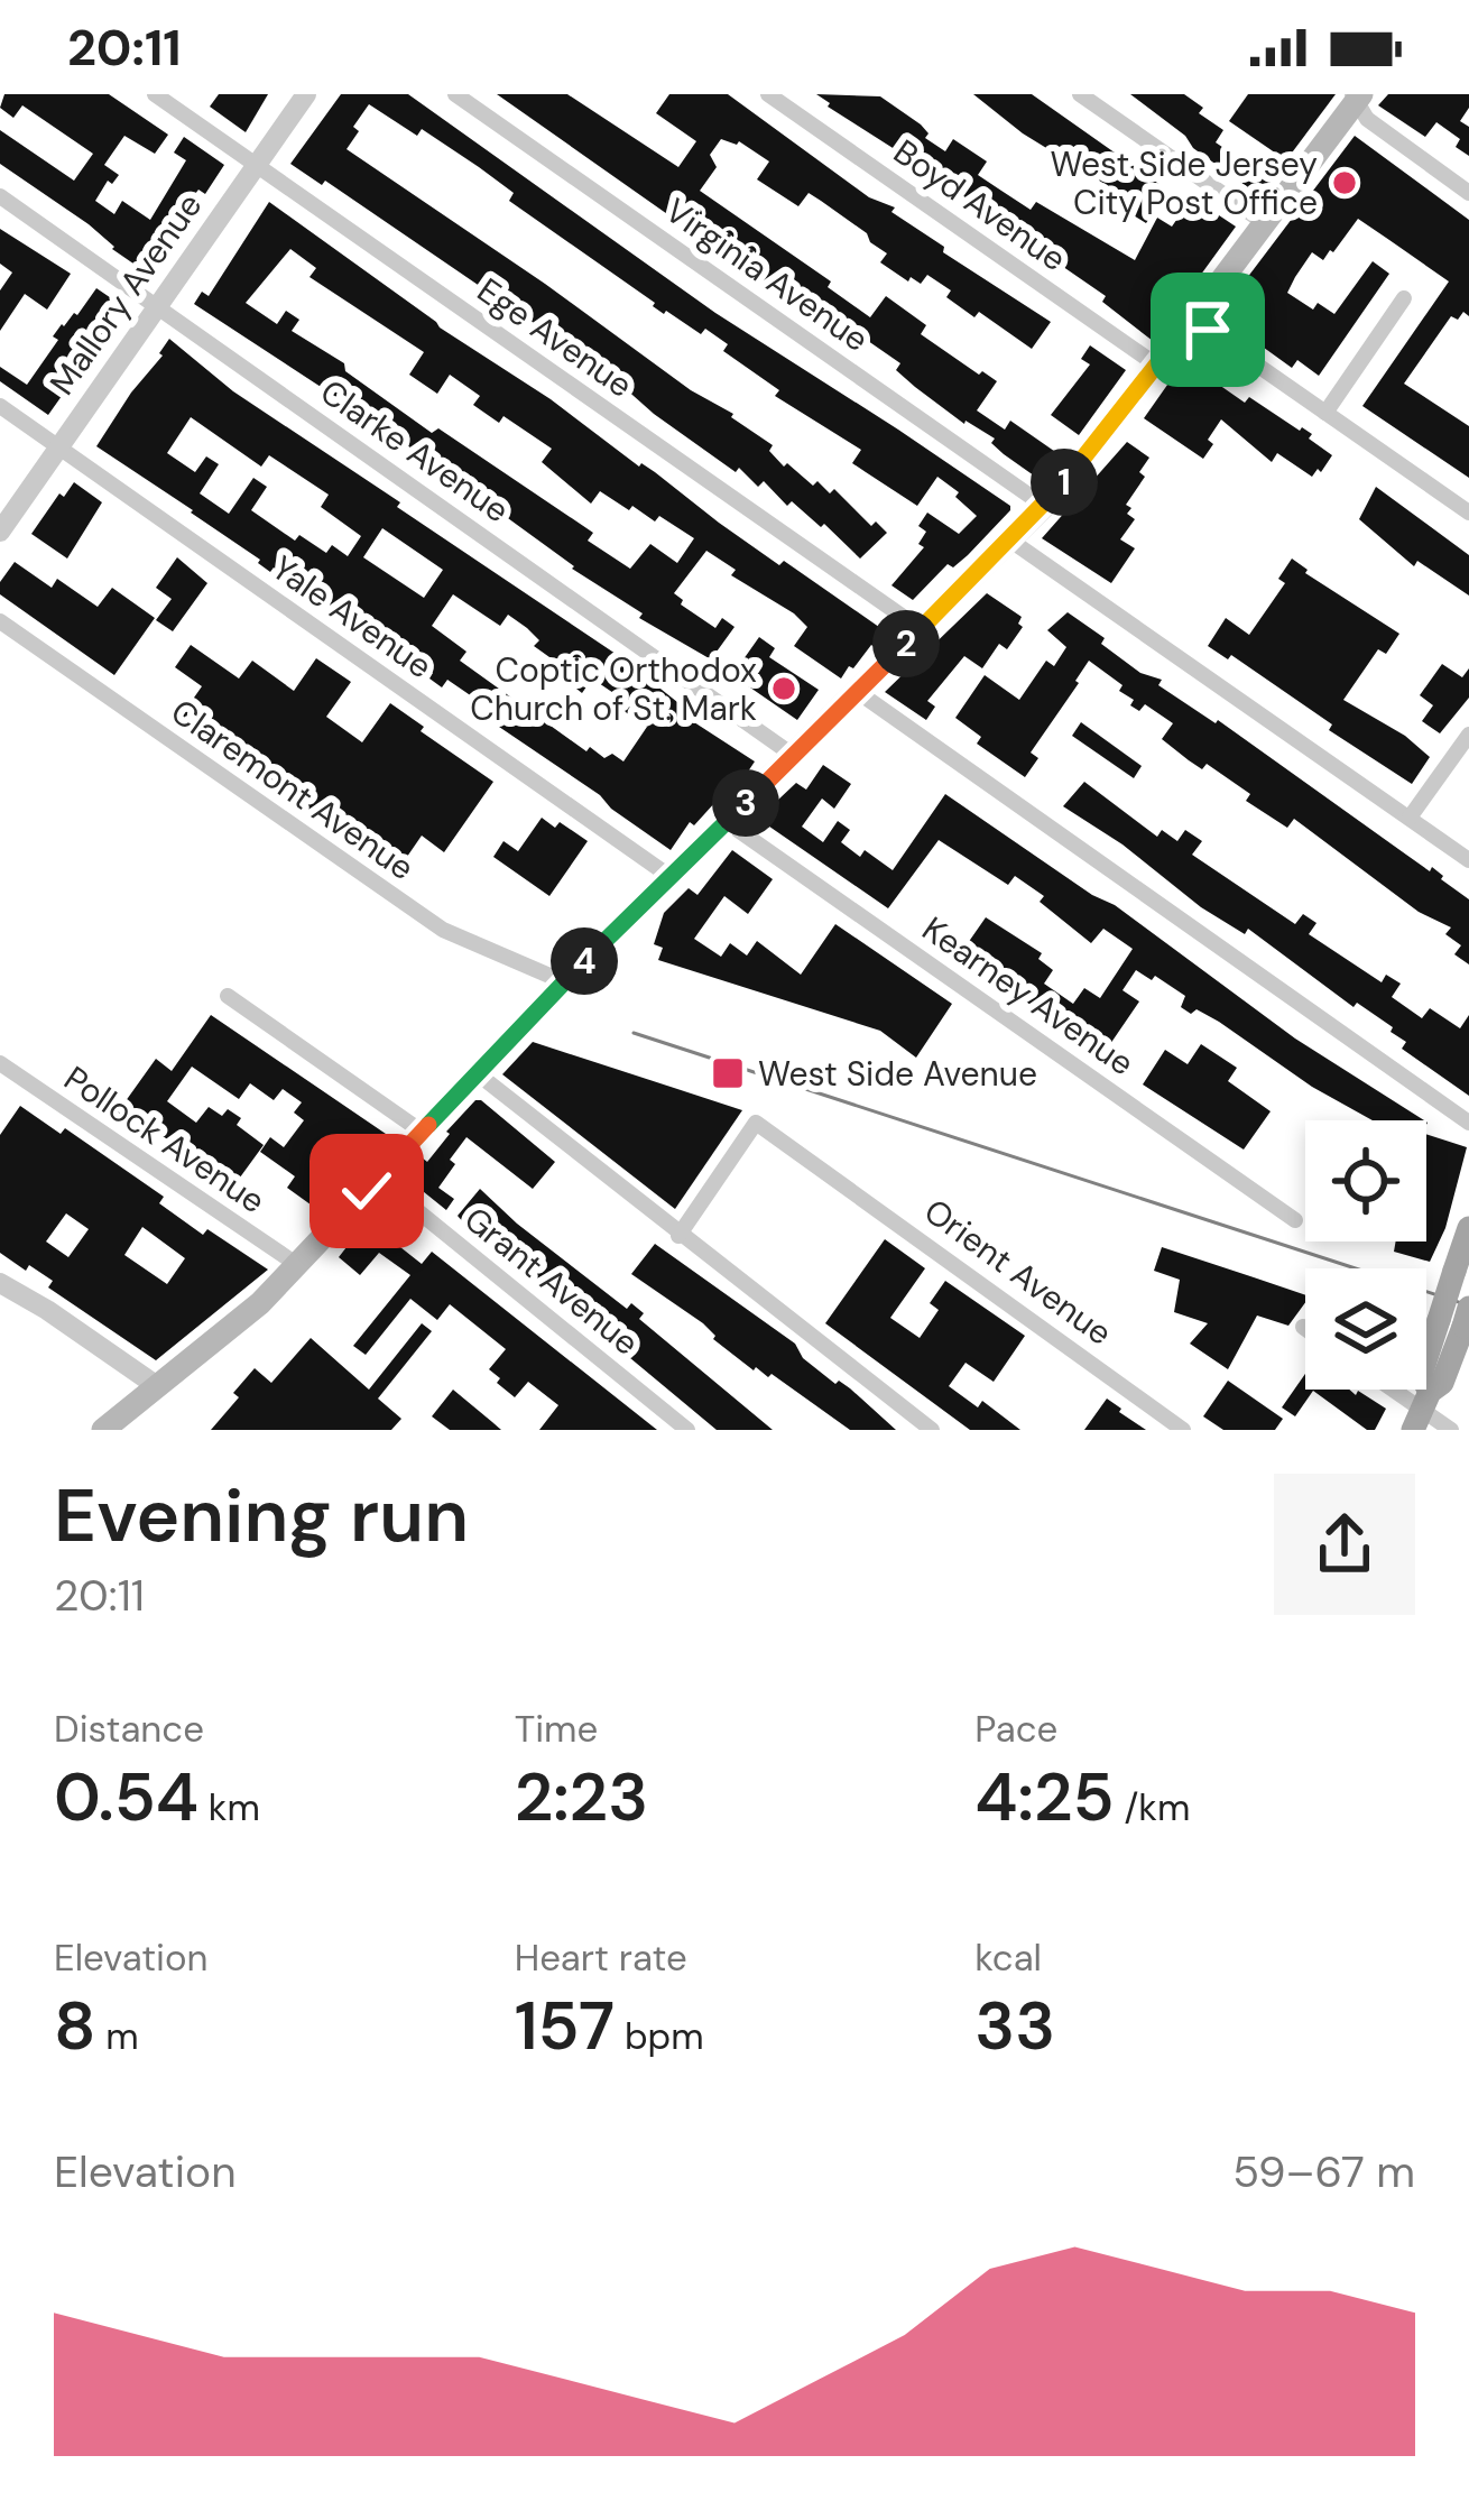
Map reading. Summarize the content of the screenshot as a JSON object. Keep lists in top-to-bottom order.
{
  "streets": {
    "street": [
      "Boyd Avenue",
      "Virginia Avenue",
      "Mallory Avenue",
      "Ege Avenue",
      "Clarke Avenue",
      "Yale Avenue",
      "Claremont Avenue",
      "Kearney Avenue",
      "Pollock Avenue",
      "Orient Avenue",
      "Grant Avenue"
    ]
  },
  "crossings": [
    ["Mallory Avenue", "Ege Avenue"],
    ["Mallory Avenue", "Clarke Avenue"],
    ["Mallory Avenue", "Yale Avenue"]
  ],
  "places": {
    "other": ["West Side Jersey City Post Office", "Coptic Orthodox Church of St. Mark"],
    "transit": ["West Side Avenue"]
  },
  "page": {
    "status": "20:11",
    "pins": [
      "1",
      "2",
      "3",
      "4"
    ],
    "heading": ["Evening run", "20:11"],
    "stats": [
      ["Distance", "0.54 km"],
      ["Time", "2:23"],
      ["Pace", "4:25 /km"],
      ["Elevation", "8 m"],
      ["Heart rate", "157 bpm"],
      ["kcal", "33"]
    ],
    "chart": ["Elevation", "59–67 m"]
  }
}
